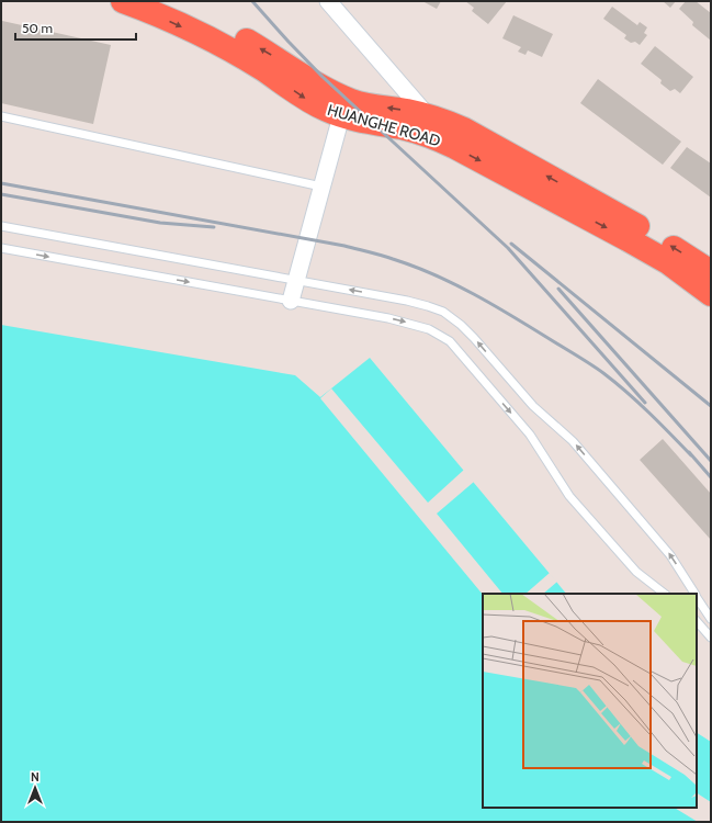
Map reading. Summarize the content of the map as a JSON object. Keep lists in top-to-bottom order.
{
  "streets": {
    "highway": ["HUANGHE ROAD"]
  },
  "scale_bar": "50 m",
  "north": "top"
}
